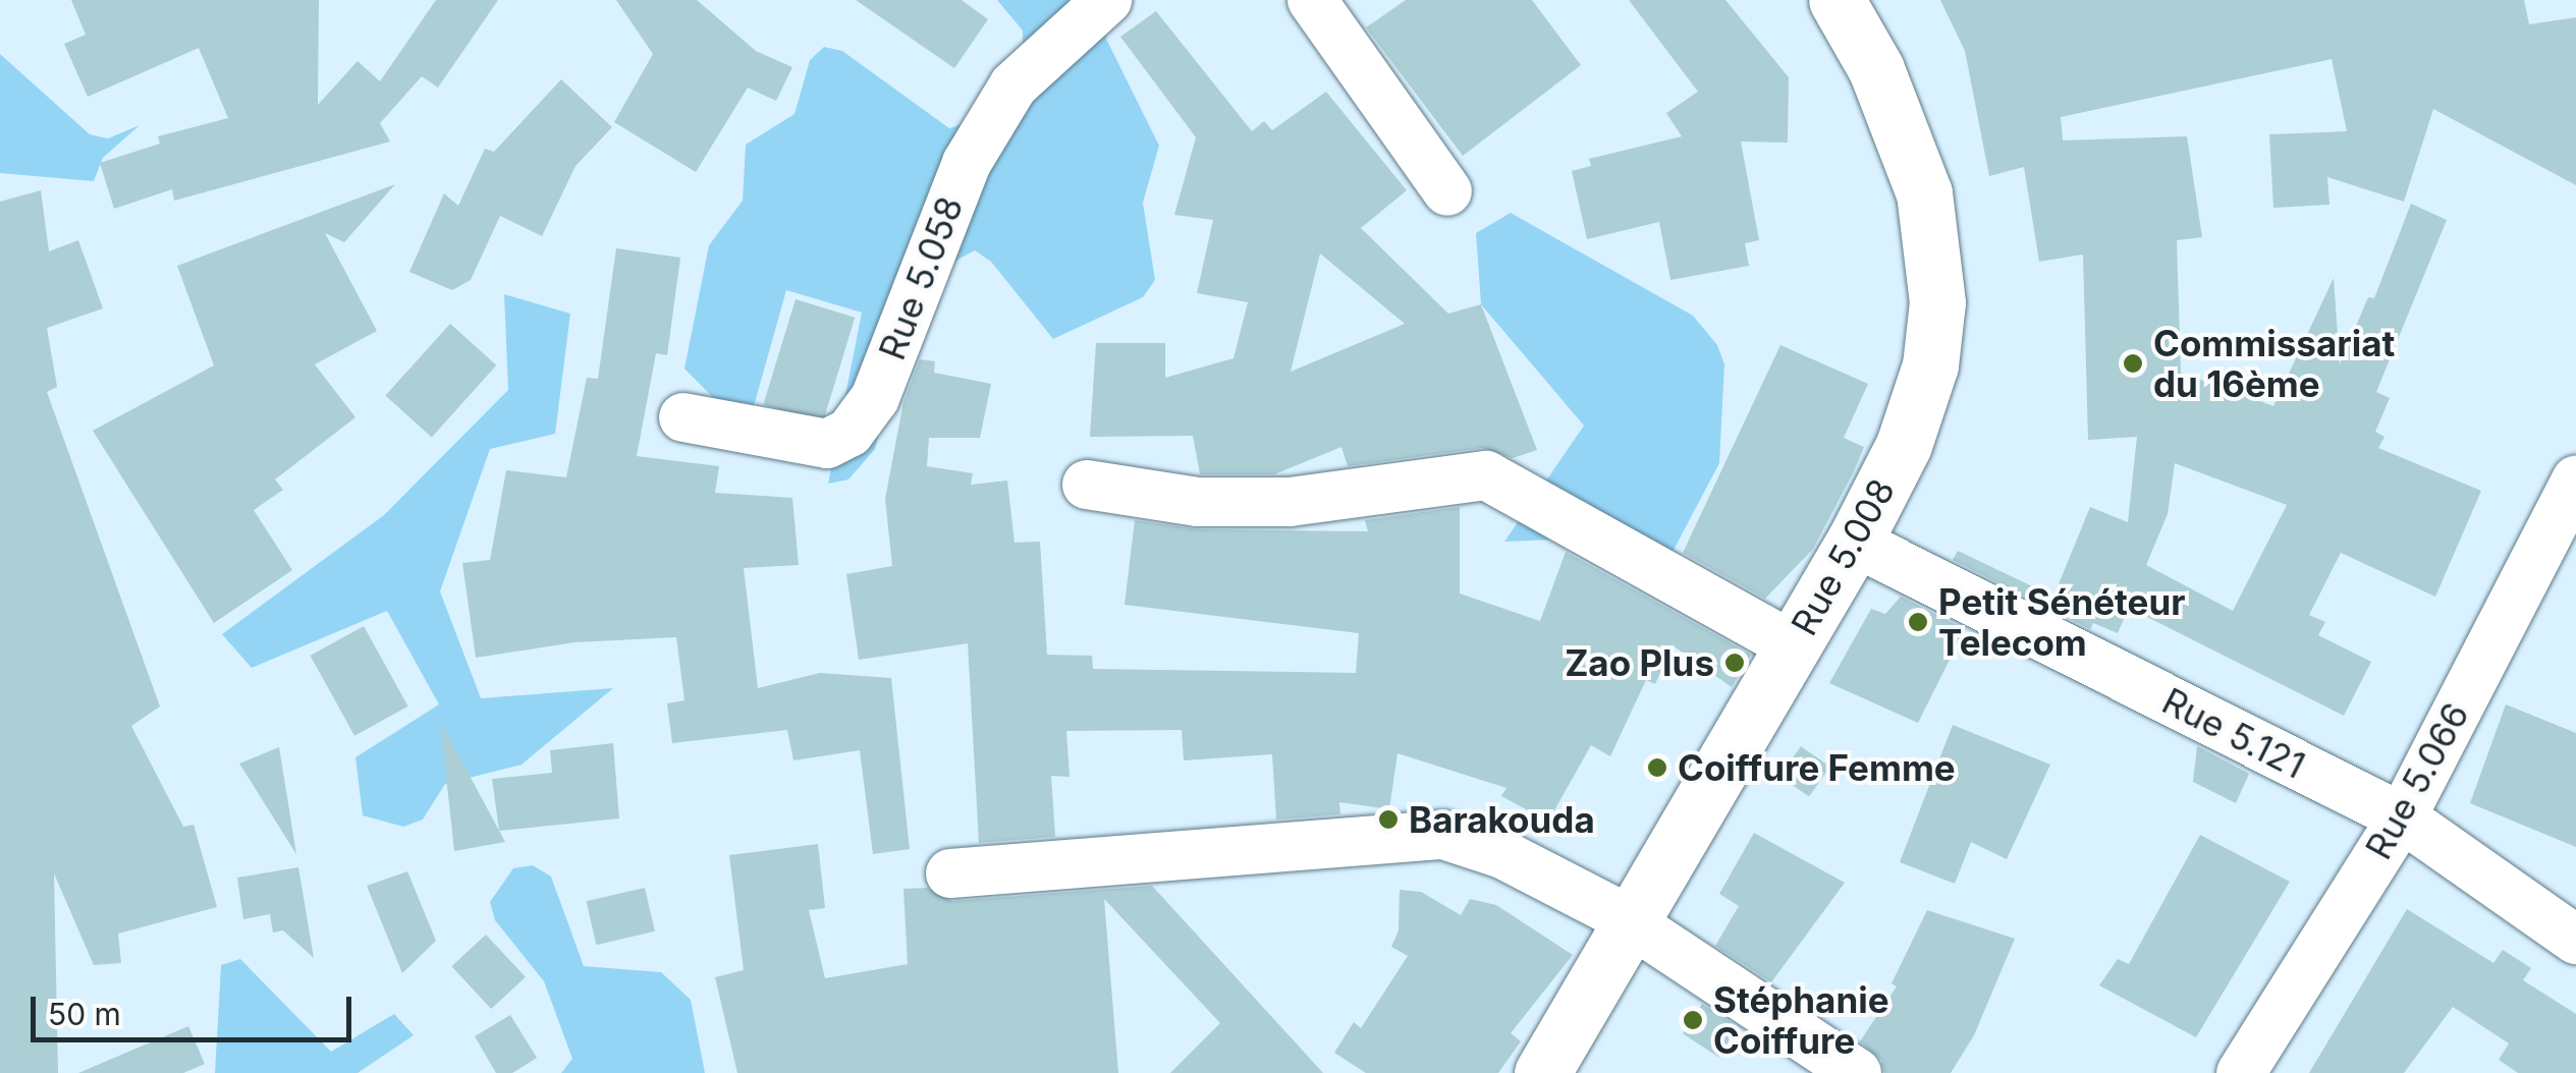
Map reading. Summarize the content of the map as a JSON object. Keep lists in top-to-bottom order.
{
  "streets": {
    "main road": ["Rue 5.008"],
    "street": ["Rue 5.058", "Rue 5.121", "Rue 5.066"]
  },
  "crossings": [
    ["Rue 5.008", "Rue 5.121"],
    ["Rue 5.121", "Rue 5.066"]
  ],
  "places": [
    "Commissariat du 16ème",
    "Petit Sénéteur Telecom",
    "Zao Plus",
    "Coiffure Femme",
    "Barakouda",
    "Stéphanie Coiffure"
  ],
  "scale_bar": "50 m"
}
